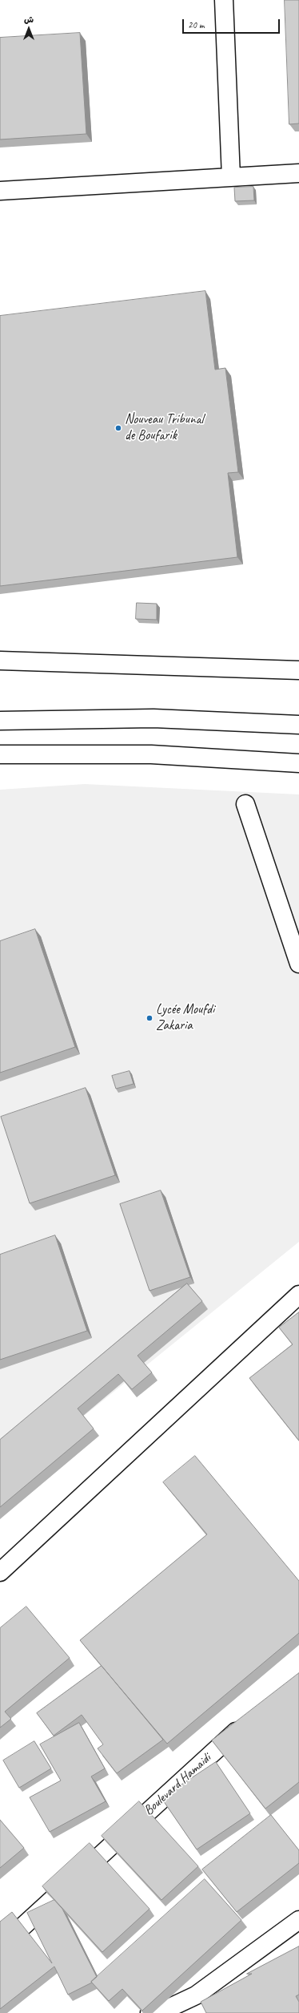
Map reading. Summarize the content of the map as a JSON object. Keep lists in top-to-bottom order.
{
  "streets": {
    "main road": ["Boulevard Hamaidi"]
  },
  "places": ["Nouveau Tribunal de Boufarik", "Lycée Moufdi Zakaria"],
  "scale_bar": "20 m",
  "north": "top"
}
